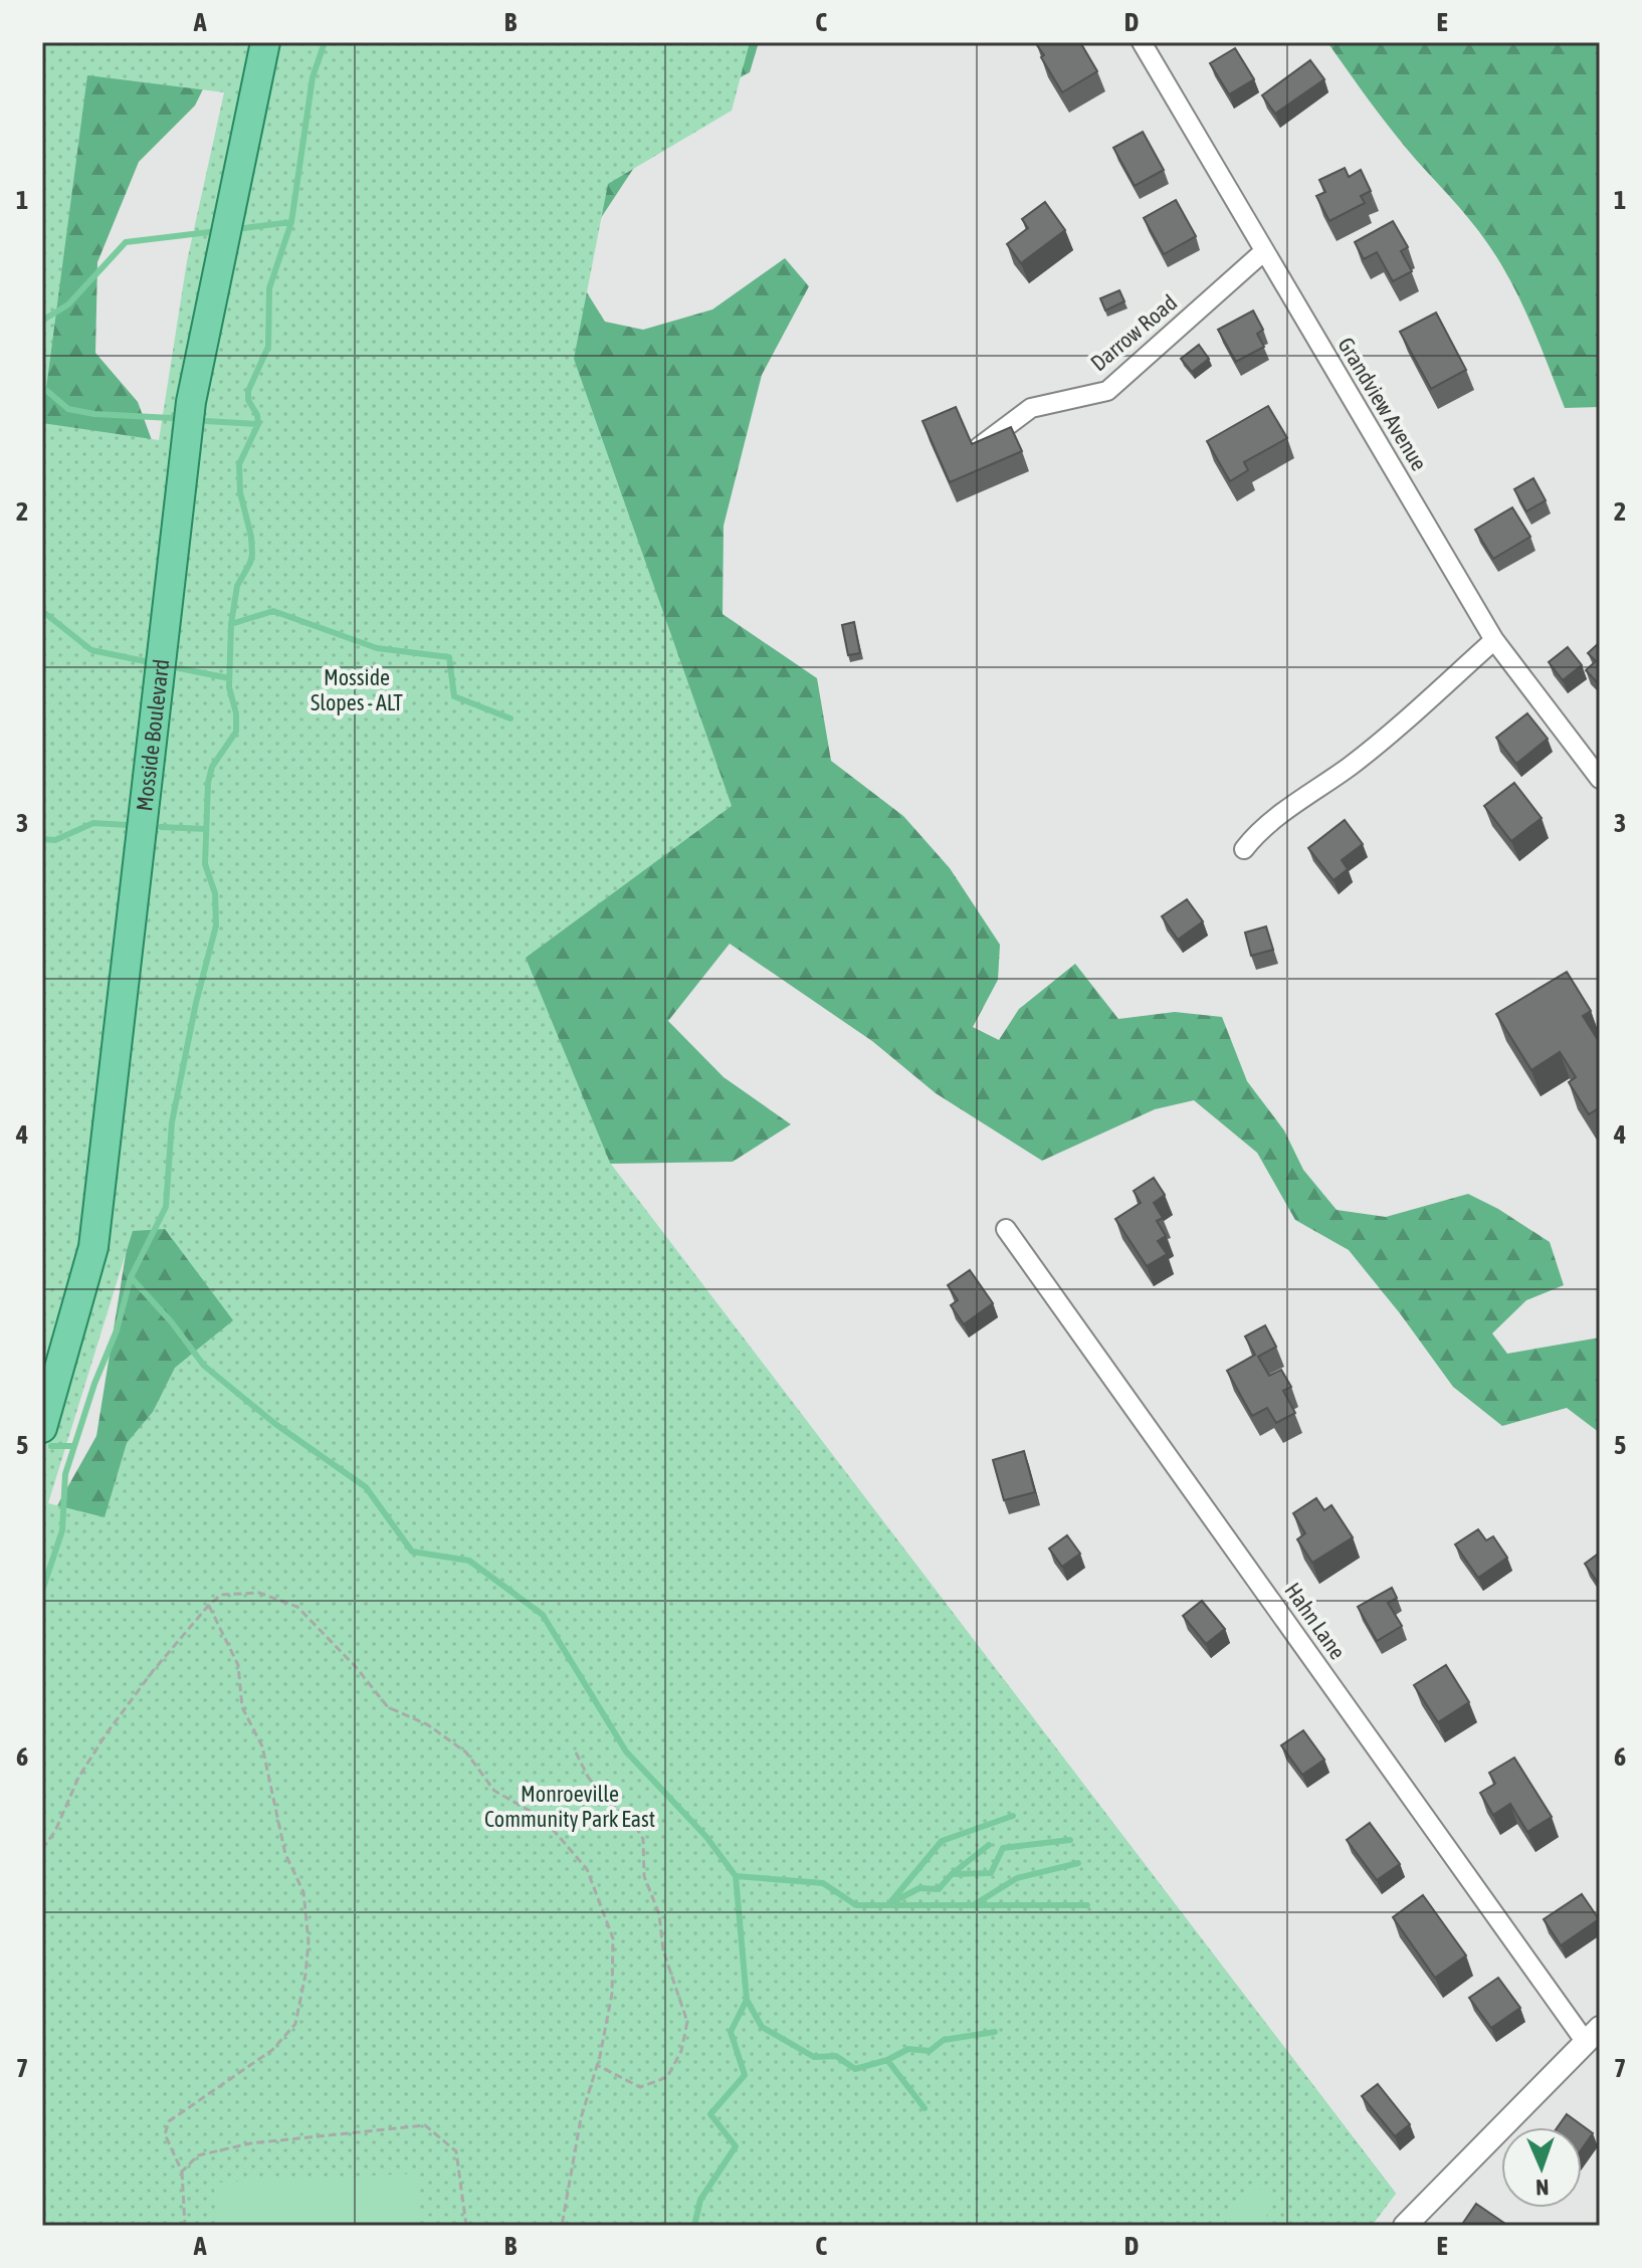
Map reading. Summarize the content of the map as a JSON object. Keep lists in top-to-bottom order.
{
  "streets": {
    "main road": ["Mosside Boulevard"],
    "street": ["Darrow Road", "Grandview Avenue", "Hahn Lane"]
  },
  "crossings": [
    ["Darrow Road", "Grandview Avenue"]
  ],
  "parks": ["Mosside Slopes - ALT", "Monroeville Community Park East"],
  "north": "bottom",
  "grid": {
    "columns": [
      "A",
      "B",
      "C",
      "D",
      "E"
    ],
    "rows": [
      "1",
      "2",
      "3",
      "4",
      "5",
      "6",
      "7"
    ]
  }
}
